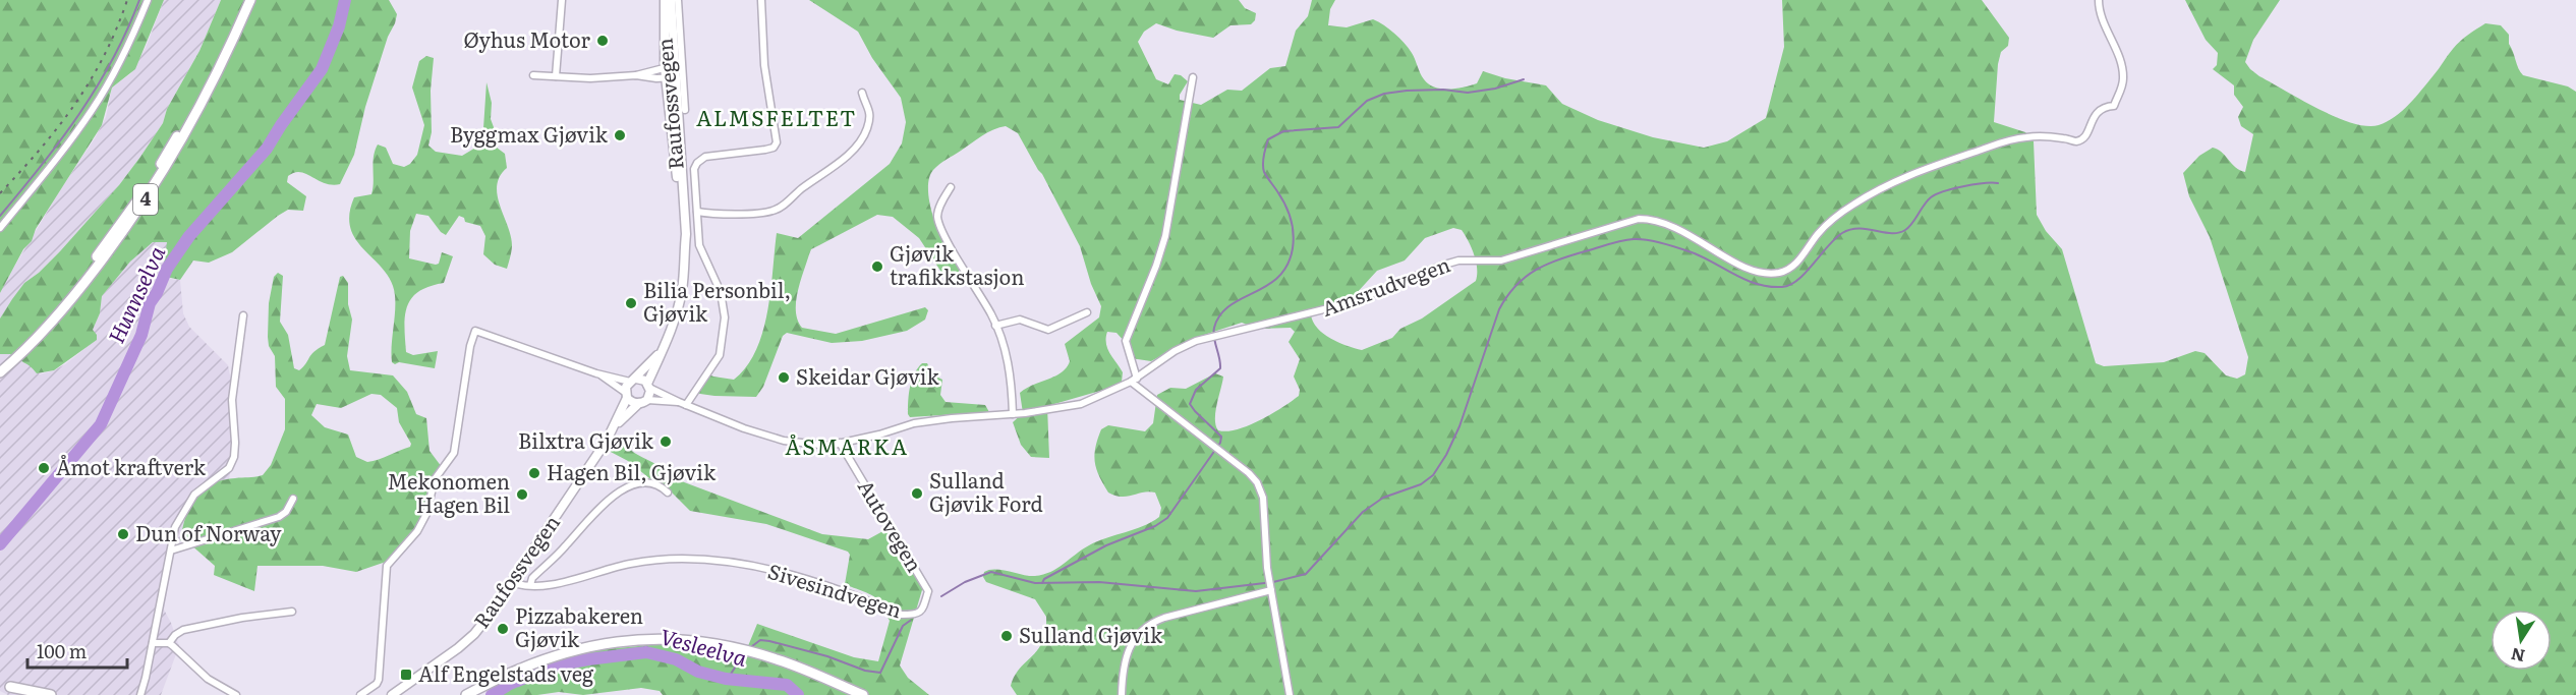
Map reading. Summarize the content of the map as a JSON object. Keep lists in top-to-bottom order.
{
  "streets": {
    "main road": ["Raufossvegen", "4"],
    "street": ["Amsrudvegen", "Autovegen", "Sivesindvegen"]
  },
  "crossings": [
    ["Raufossvegen", "Amsrudvegen"],
    ["Raufossvegen", "Sivesindvegen"],
    ["Amsrudvegen", "Autovegen"],
    ["Autovegen", "Sivesindvegen"]
  ],
  "districts": ["ALMSFELTET", "ÅSMARKA"],
  "water": ["Hunnselva", "Vesleelva"],
  "places": {
    "other": [
      "Øyhus Motor",
      "Byggmax Gjøvik",
      "Gjøvik trafikkstasjon",
      "Bilia Personbil, Gjøvik",
      "Skeidar Gjøvik",
      "Bilxtra Gjøvik",
      "Åmot kraftverk",
      "Hagen Bil, Gjøvik",
      "Sulland Gjøvik Ford",
      "Mekonomen Hagen Bil",
      "Dun of Norway",
      "Pizzabakeren Gjøvik",
      "Sulland Gjøvik"
    ],
    "transit": ["Alf Engelstads veg"]
  },
  "scale_bar": "100 m",
  "north": "bottom"
}
